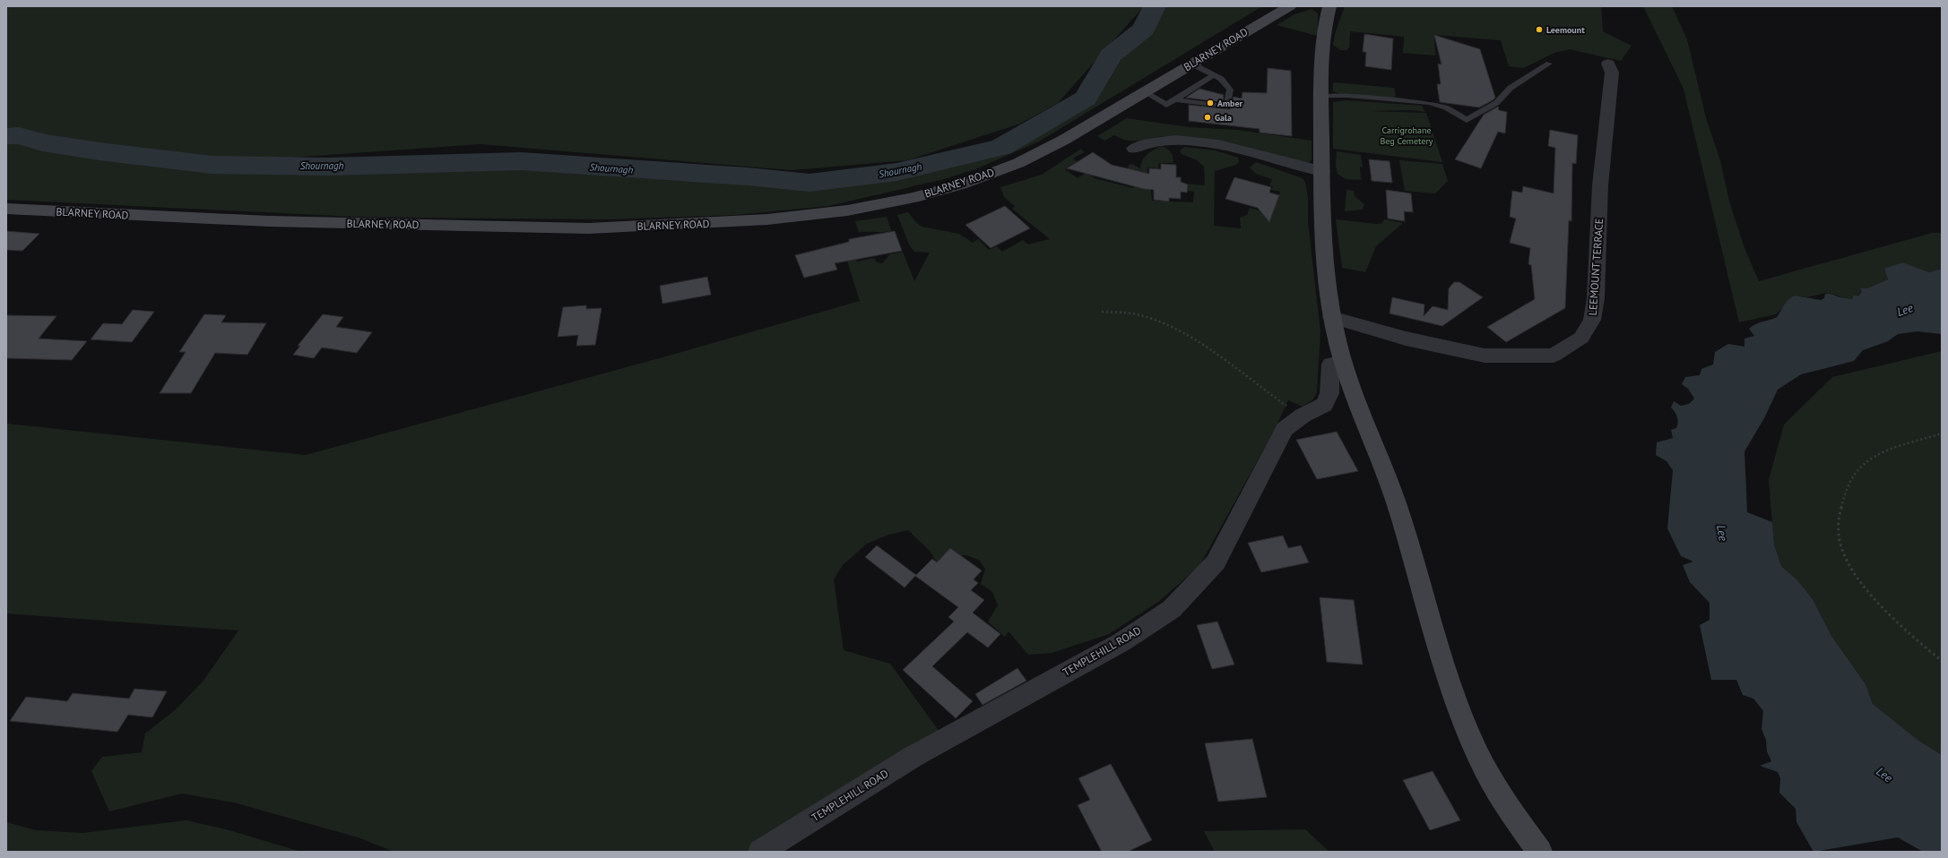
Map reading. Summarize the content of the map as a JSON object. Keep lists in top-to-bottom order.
{
  "streets": {
    "main road": ["BLARNEY ROAD"],
    "street": ["LEEMOUNT TERRACE", "TEMPLEHILL ROAD"]
  },
  "water": ["Shournagh", "Lee"],
  "parks": ["Carrigrohane Beg Cemetery"],
  "places": ["Leemount", "Amber", "Gala"]
}
